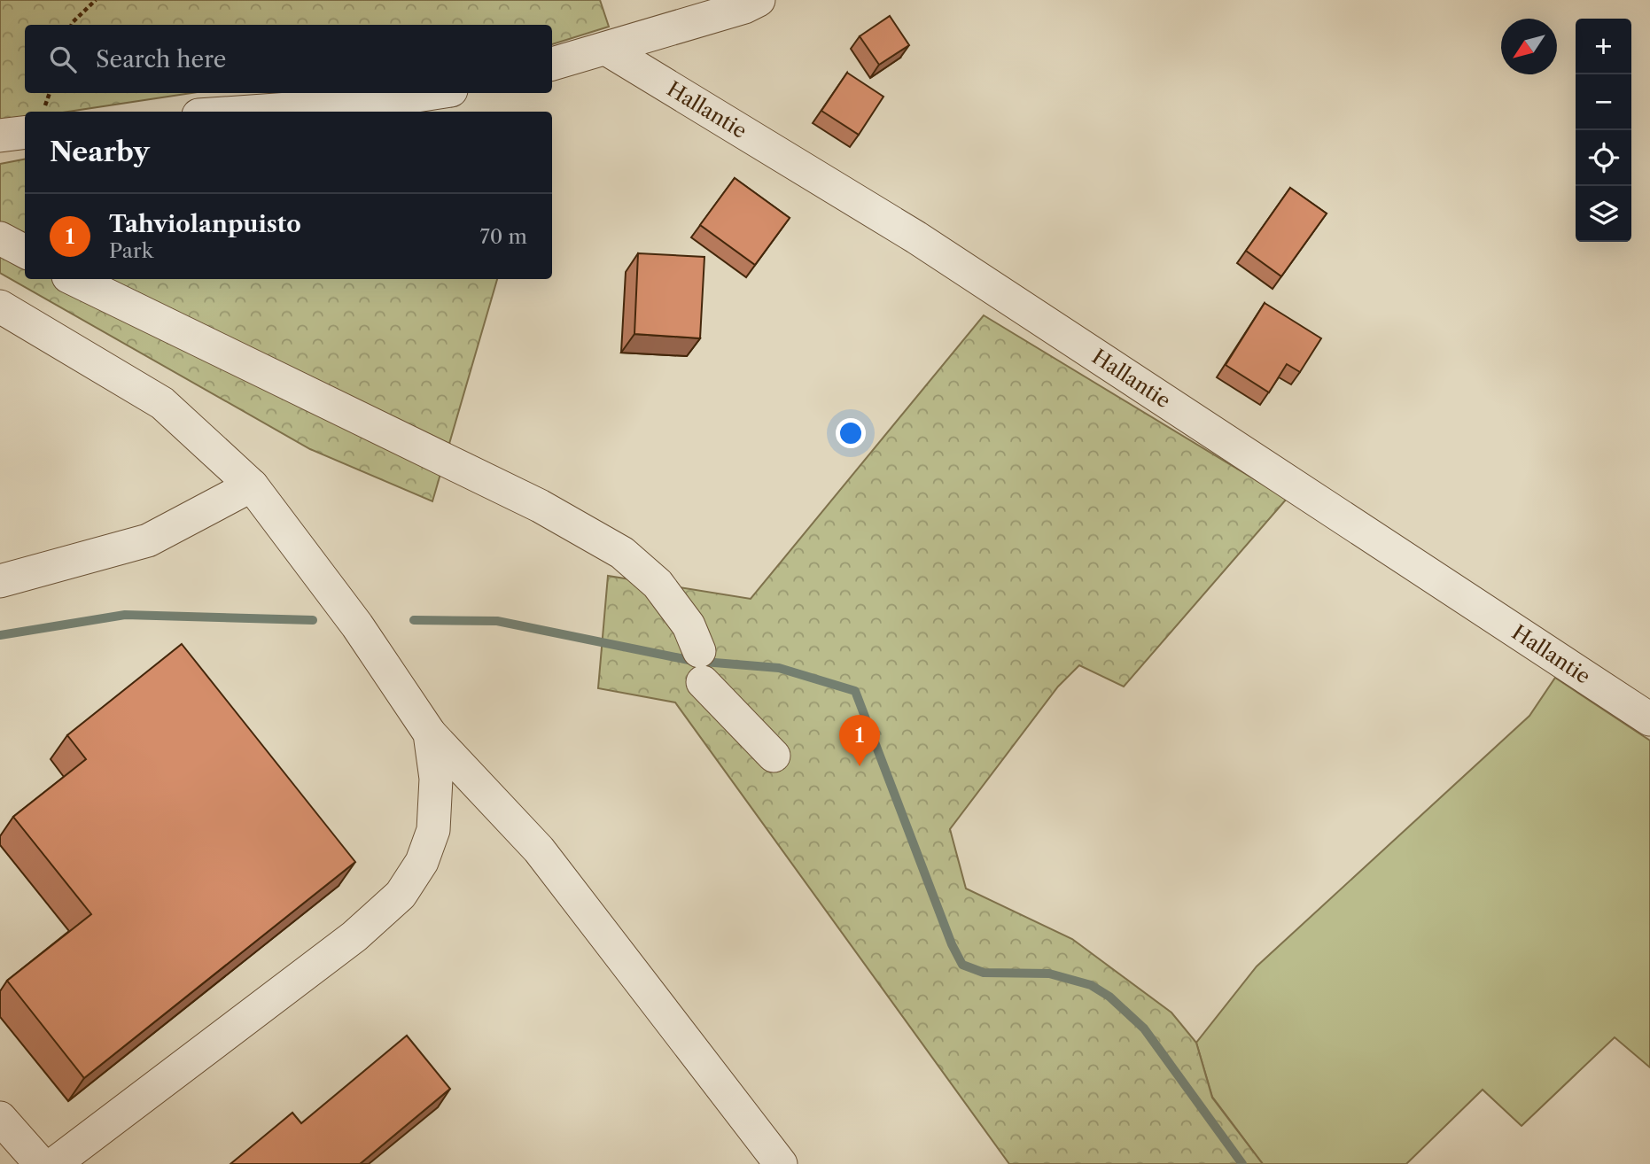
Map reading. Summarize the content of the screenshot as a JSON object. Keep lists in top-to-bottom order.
{
  "streets": {
    "street": ["Hallantie"]
  },
  "north": "bottom left",
  "page": {
    "map_buttons": ["+", "−"],
    "search": "Search here",
    "heading": "Nearby",
    "list": [
      {
        "mark": "1",
        "name": "Tahviolanpuisto",
        "note": "Park",
        "value": "70 m"
      }
    ],
    "pins": "1"
  }
}
